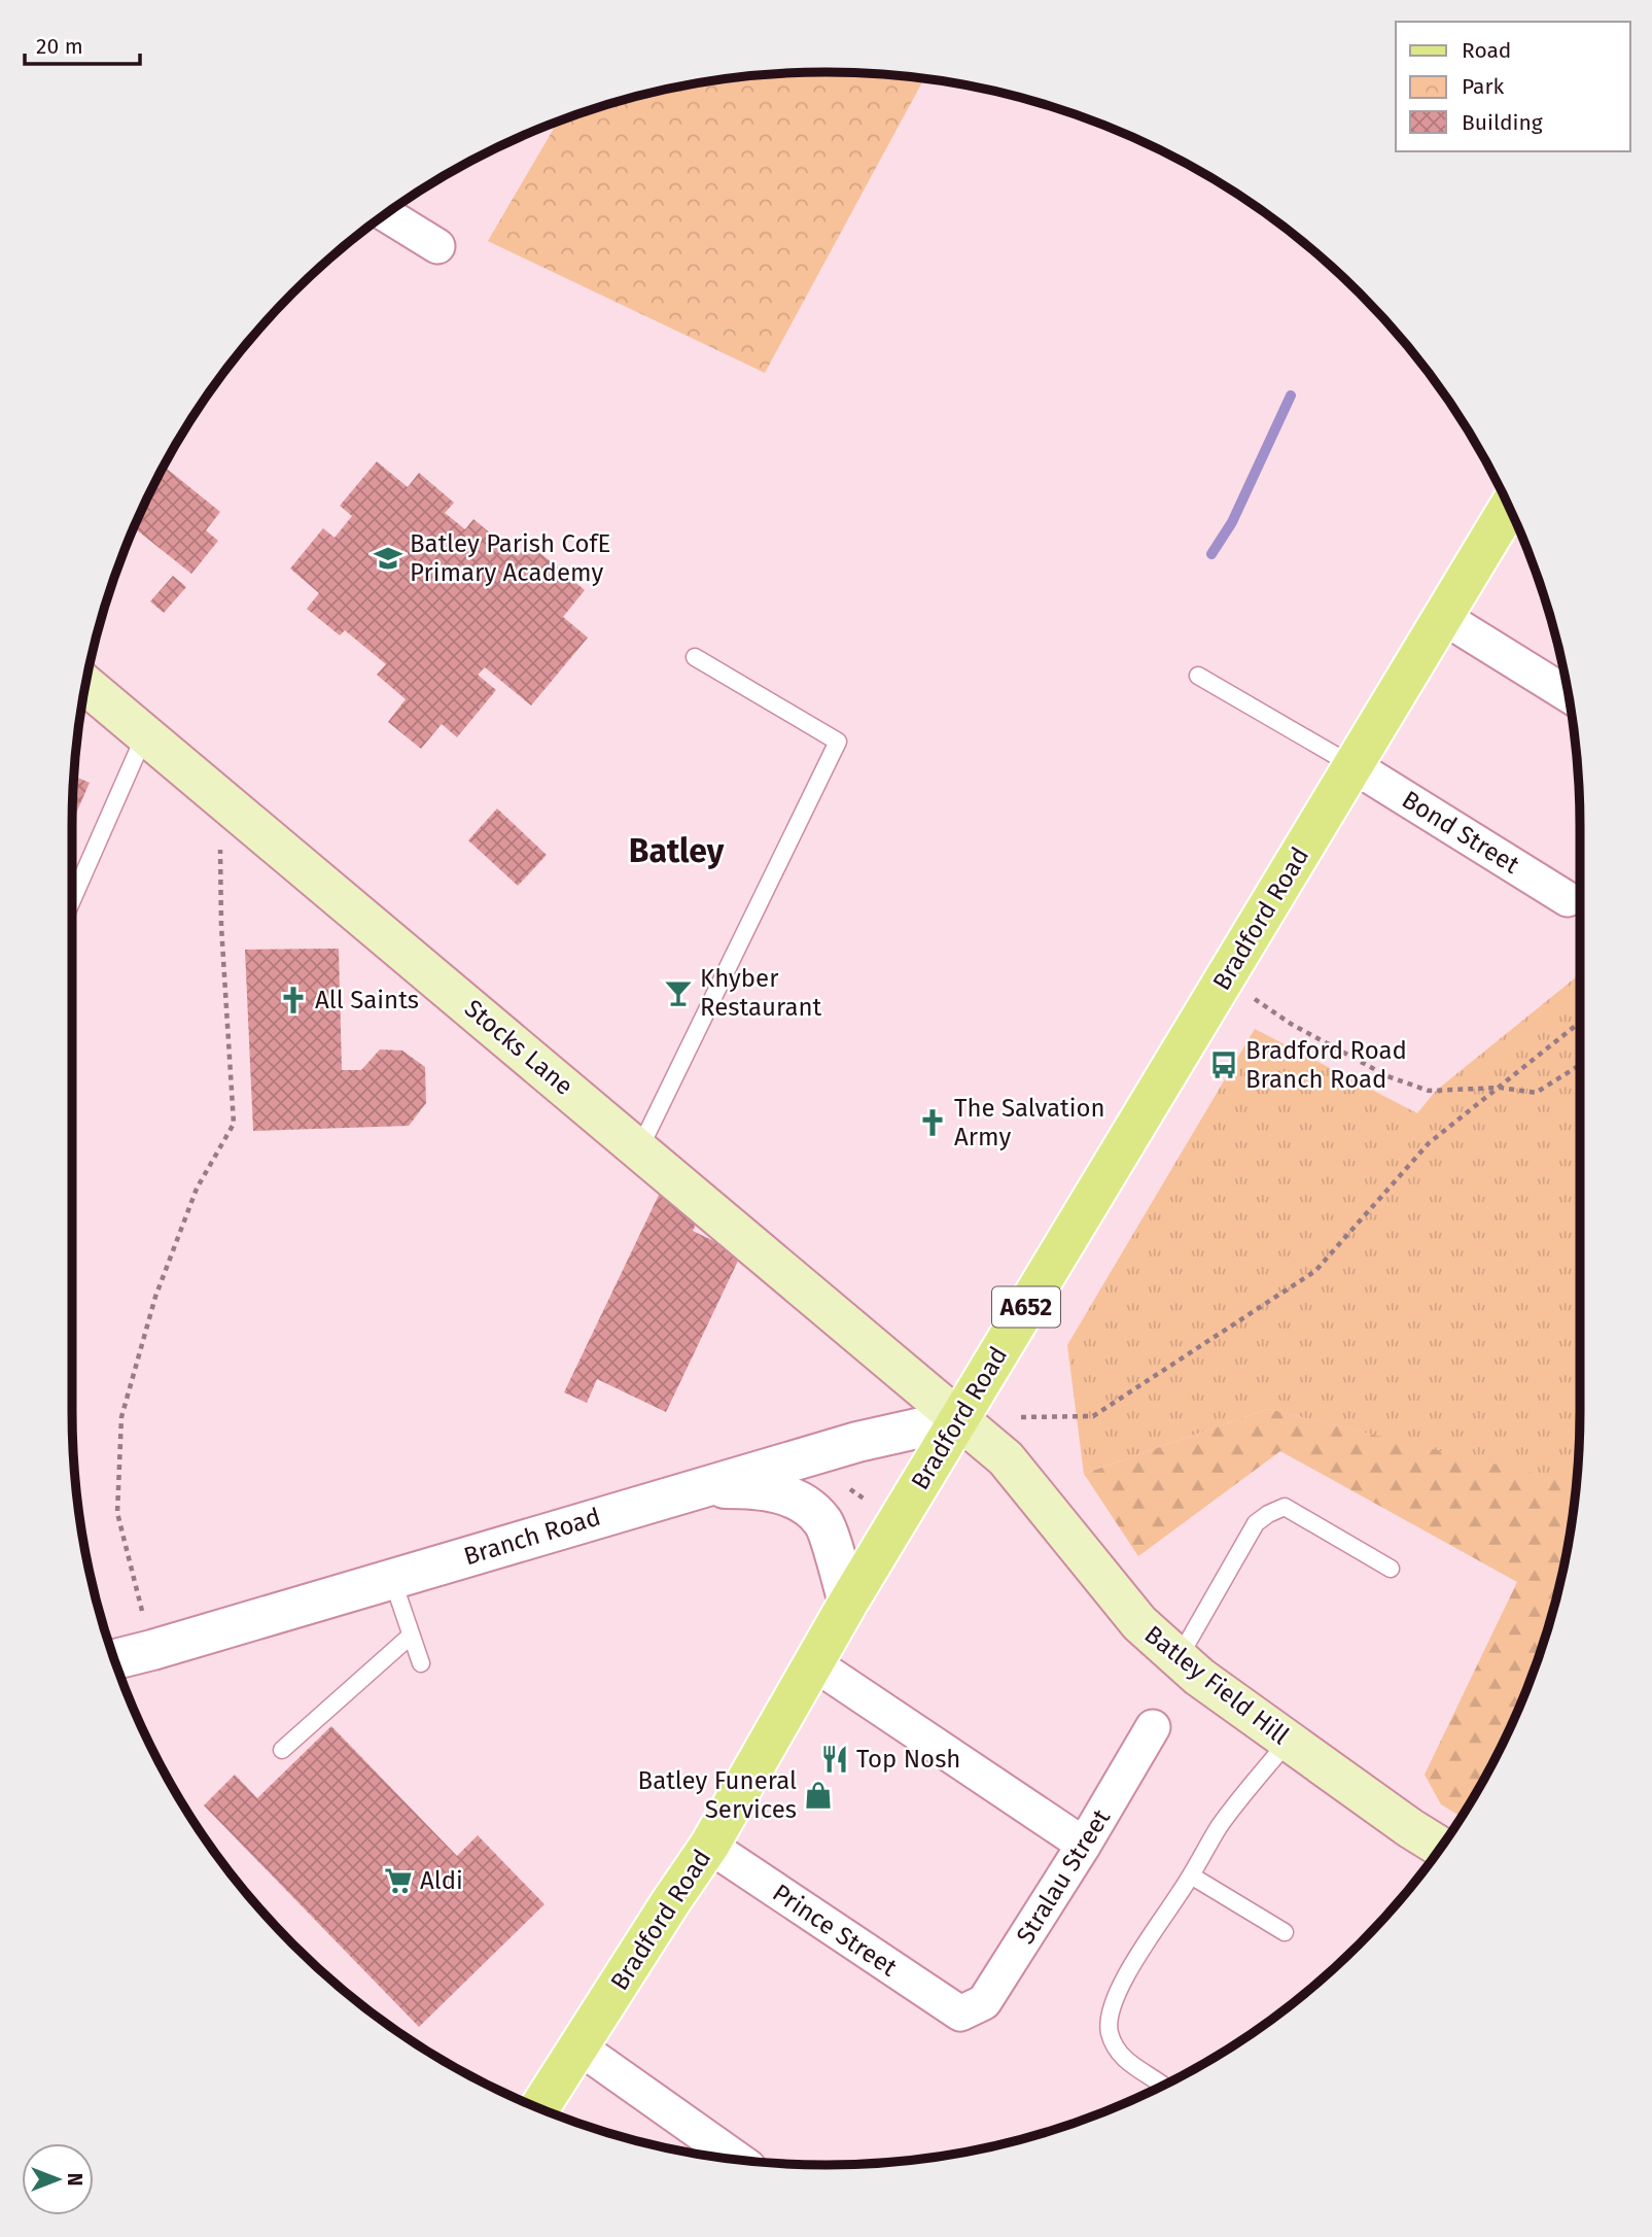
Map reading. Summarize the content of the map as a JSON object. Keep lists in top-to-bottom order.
{
  "streets": {
    "main road": [
      "Bradford Road",
      "Stocks Lane",
      "A652",
      "Batley Field Hill"
    ],
    "street": [
      "Bond Street",
      "Branch Road",
      "Stralau Street",
      "Prince Street"
    ]
  },
  "crossings": [
    ["Bond Street", "Bradford Road"],
    ["Bradford Road", "Stocks Lane"],
    ["Bradford Road", "Branch Road"],
    ["Bradford Road", "Batley Field Hill"],
    ["Bradford Road", "Prince Street"],
    ["Stocks Lane", "Branch Road"],
    ["Stocks Lane", "Batley Field Hill"],
    ["Branch Road", "Batley Field Hill"],
    ["Stralau Street", "Prince Street"]
  ],
  "districts": ["Batley"],
  "places": {
    "school or university": ["Batley Parish CofE Primary Academy"],
    "bar": ["Khyber Restaurant"],
    "church": ["All Saints", "The Salvation Army"],
    "bus stop": ["Bradford Road Branch Road"],
    "restaurant": ["Top Nosh"],
    "shop": ["Batley Funeral Services"],
    "supermarket": ["Aldi"]
  },
  "legend": ["Road", "Park", "Building"],
  "scale_bar": "20 m",
  "north": "right"
}
